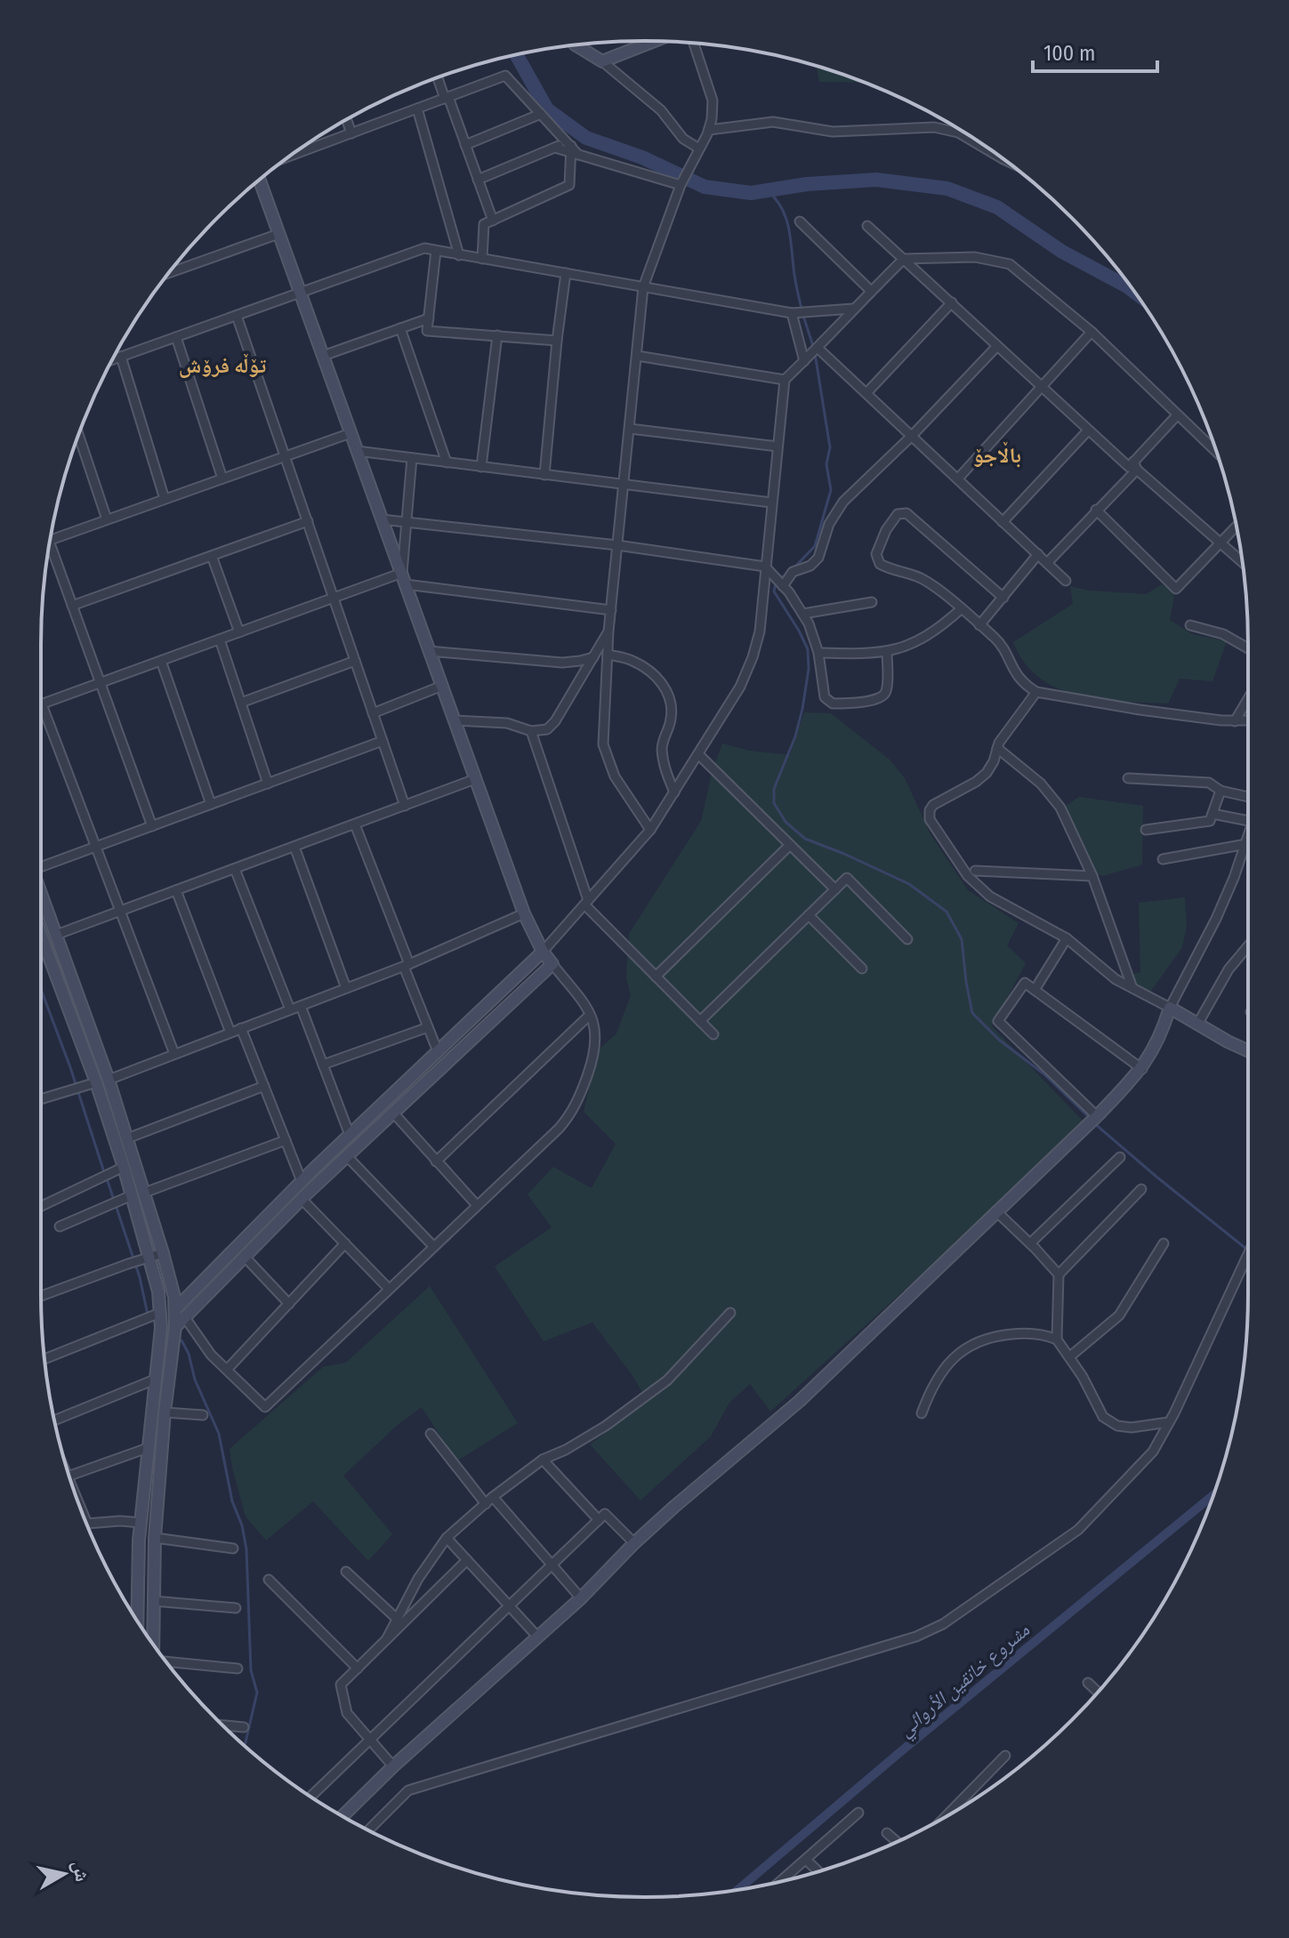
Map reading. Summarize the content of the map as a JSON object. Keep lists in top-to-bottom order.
{
  "districts": ["تۆڵە فرۆش", "باڵاجۆ"],
  "water": ["مشروع خانقين الأروائي"],
  "scale_bar": "100 m",
  "north": "right"
}
